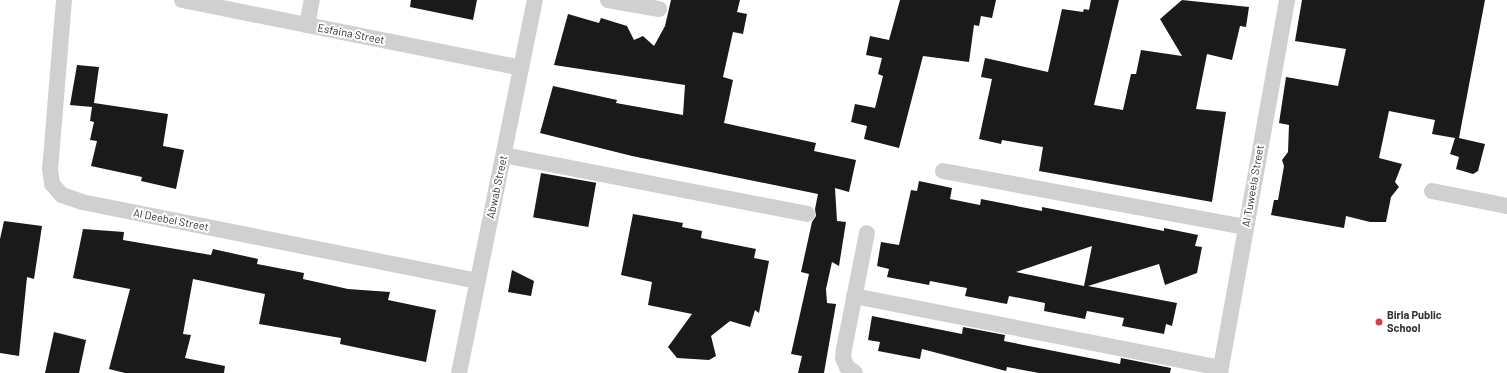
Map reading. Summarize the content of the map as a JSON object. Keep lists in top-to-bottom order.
{
  "streets": {
    "street": [
      "Esfaina Street",
      "Al Tuweela Street",
      "Abwab Street",
      "Al Deebel Street"
    ]
  },
  "crossings": [
    ["Esfaina Street", "Abwab Street"],
    ["Abwab Street", "Al Deebel Street"]
  ],
  "places": ["Birla Public School"]
}
